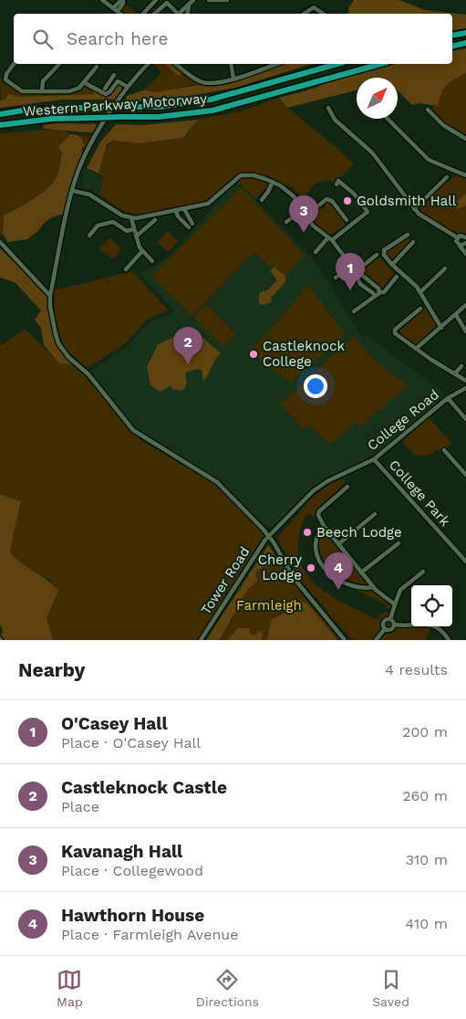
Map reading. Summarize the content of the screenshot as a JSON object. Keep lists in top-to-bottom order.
{
  "streets": {
    "highway": ["Western Parkway Motorway"],
    "street": ["College Road", "College Park", "Tower Road"]
  },
  "crossings": [
    ["College Road", "College Park"],
    ["College Road", "Tower Road"]
  ],
  "parks": ["Farmleigh"],
  "places": [
    "Goldsmith Hall",
    "Castleknock College",
    "Beech Lodge",
    "Cherry Lodge"
  ],
  "north": "top right",
  "page": {
    "search": "Search here",
    "pins": [
      "3",
      "1",
      "2",
      "4"
    ],
    "heading": ["Nearby", "4 results"],
    "list": [
      {
        "mark": "1",
        "name": "O'Casey Hall",
        "note": "Place · O'Casey Hall",
        "value": "200 m"
      },
      {
        "mark": "2",
        "name": "Castleknock Castle",
        "note": "Place",
        "value": "260 m"
      },
      {
        "mark": "3",
        "name": "Kavanagh Hall",
        "note": "Place · Collegewood",
        "value": "310 m"
      },
      {
        "mark": "4",
        "name": "Hawthorn House",
        "note": "Place · Farmleigh Avenue",
        "value": "410 m"
      }
    ],
    "nav": ["Map", "Directions", "Saved"]
  }
}
